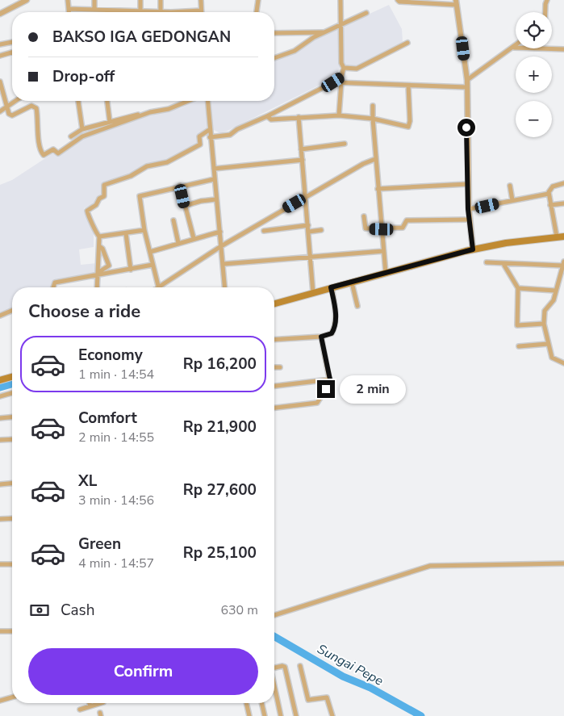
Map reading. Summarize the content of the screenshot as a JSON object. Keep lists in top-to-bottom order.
{
  "water": ["Sungai Pepe"],
  "page": {
    "map_buttons": ["+", "−"],
    "banner": ["BAKSO IGA GEDONGAN", "Drop-off"],
    "heading": "Choose a ride",
    "list": [
      {
        "name": "Economy",
        "note": "1 min · 14:54",
        "value": "Rp 16,200"
      },
      {
        "name": "Comfort",
        "note": "2 min · 14:55",
        "value": "Rp 21,900"
      },
      {
        "name": "XL",
        "note": "3 min · 14:56",
        "value": "Rp 27,600"
      },
      {
        "name": "Green",
        "note": "4 min · 14:57",
        "value": "Rp 25,100"
      }
    ],
    "bubble": "2 min",
    "pay": ["Cash", "630 m"],
    "buttons": "Confirm"
  }
}
